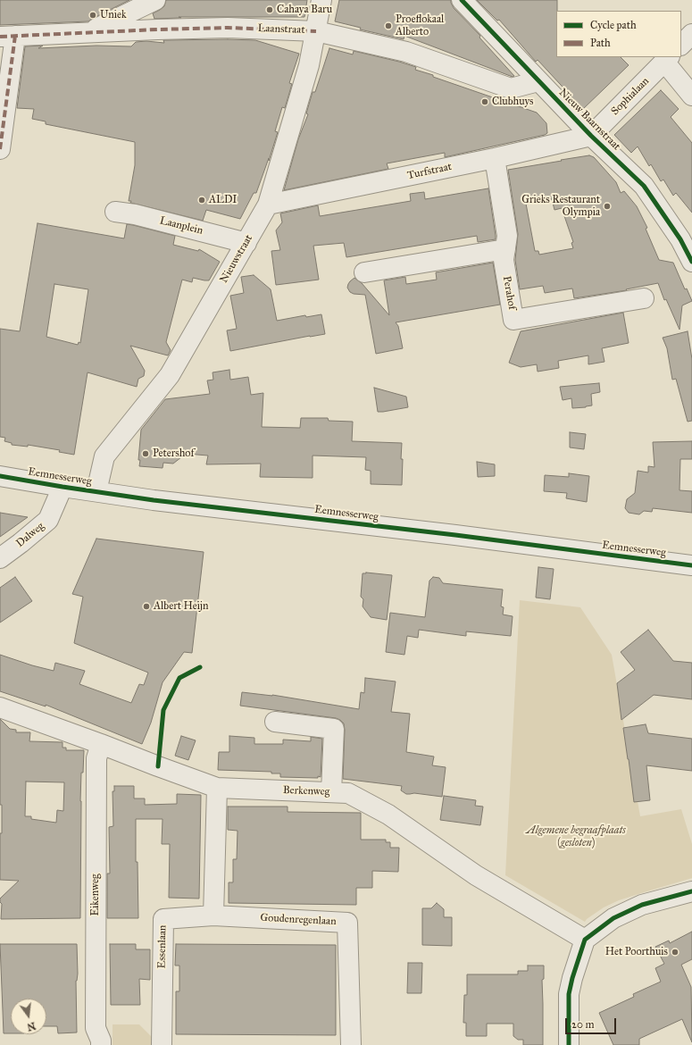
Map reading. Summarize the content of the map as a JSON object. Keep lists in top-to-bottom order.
{
  "streets": {
    "street": [
      "Laanstraat",
      "Sophialaan",
      "Nieuw Baarnstraat",
      "Turfstraat",
      "Laanplein",
      "Nieuwstraat",
      "Perahof",
      "Eemnesserweg",
      "Dalweg",
      "Berkenweg",
      "Eikenweg",
      "Goudenregenlaan",
      "Essenlaan"
    ]
  },
  "crossings": [
    ["Laanstraat", "Nieuw Baarnstraat"],
    ["Laanstraat", "Nieuwstraat"],
    ["Sophialaan", "Nieuw Baarnstraat"],
    ["Sophialaan", "Turfstraat"],
    ["Nieuw Baarnstraat", "Turfstraat"],
    ["Turfstraat", "Nieuwstraat"],
    ["Turfstraat", "Perahof"],
    ["Laanplein", "Nieuwstraat"],
    ["Nieuwstraat", "Eemnesserweg"],
    ["Eemnesserweg", "Dalweg"],
    ["Berkenweg", "Eikenweg"],
    ["Goudenregenlaan", "Essenlaan"]
  ],
  "parks": ["Algemene begraafplaats (gesloten)"],
  "places": [
    "Cahaya Baru",
    "Uniek",
    "Proeflokaal Alberto",
    "Clubhuys",
    "ALDI",
    "Grieks Restaurant Olympia",
    "Petershof",
    "Albert Heijn",
    "Het Poorthuis"
  ],
  "legend": ["Cycle path", "Path"],
  "scale_bar": "20 m",
  "north": "bottom"
}
